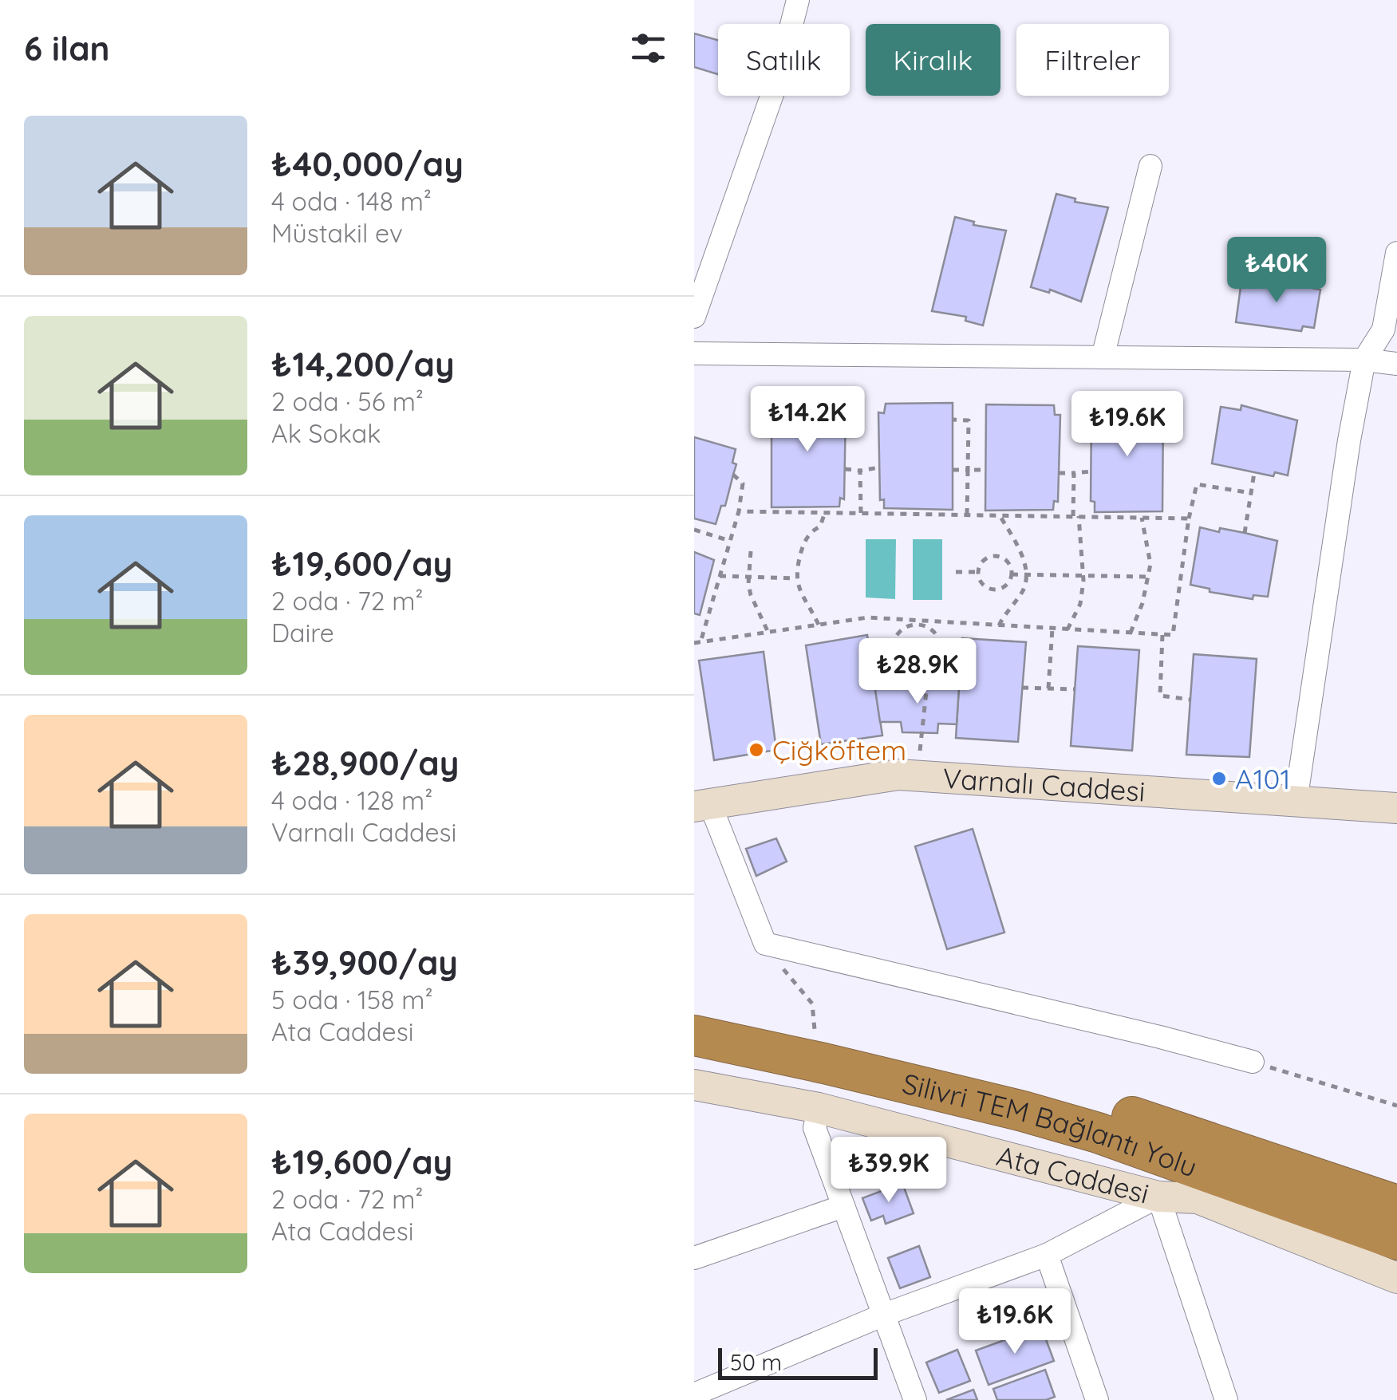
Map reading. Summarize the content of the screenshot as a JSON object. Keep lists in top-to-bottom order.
{
  "streets": {
    "highway": ["Silivri TEM Bağlantı Yolu"],
    "street": ["Varnalı Caddesi", "Ata Caddesi"]
  },
  "places": ["Çiğköftem", "A101"],
  "scale_bar": "50 m",
  "page": {
    "heading": "6 ilan",
    "chip": ["Satılık", "Kiralık", "Filtreler"],
    "list": [
      {
        "name": "₺40,000/ay",
        "note": "4 oda · 148 m² · Müstakil ev"
      },
      {
        "name": "₺14,200/ay",
        "note": "2 oda · 56 m² · Ak Sokak"
      },
      {
        "name": "₺19,600/ay",
        "note": "2 oda · 72 m² · Daire"
      },
      {
        "name": "₺28,900/ay",
        "note": "4 oda · 128 m² · Varnalı Caddesi"
      },
      {
        "name": "₺39,900/ay",
        "note": "5 oda · 158 m² · Ata Caddesi"
      },
      {
        "name": "₺19,600/ay",
        "note": "2 oda · 72 m² · Ata Caddesi"
      }
    ],
    "price": [
      "₺40K",
      "₺14.2K",
      "₺19.6K",
      "₺28.9K",
      "₺39.9K",
      "₺19.6K"
    ],
    "scale": "50 m"
  }
}
